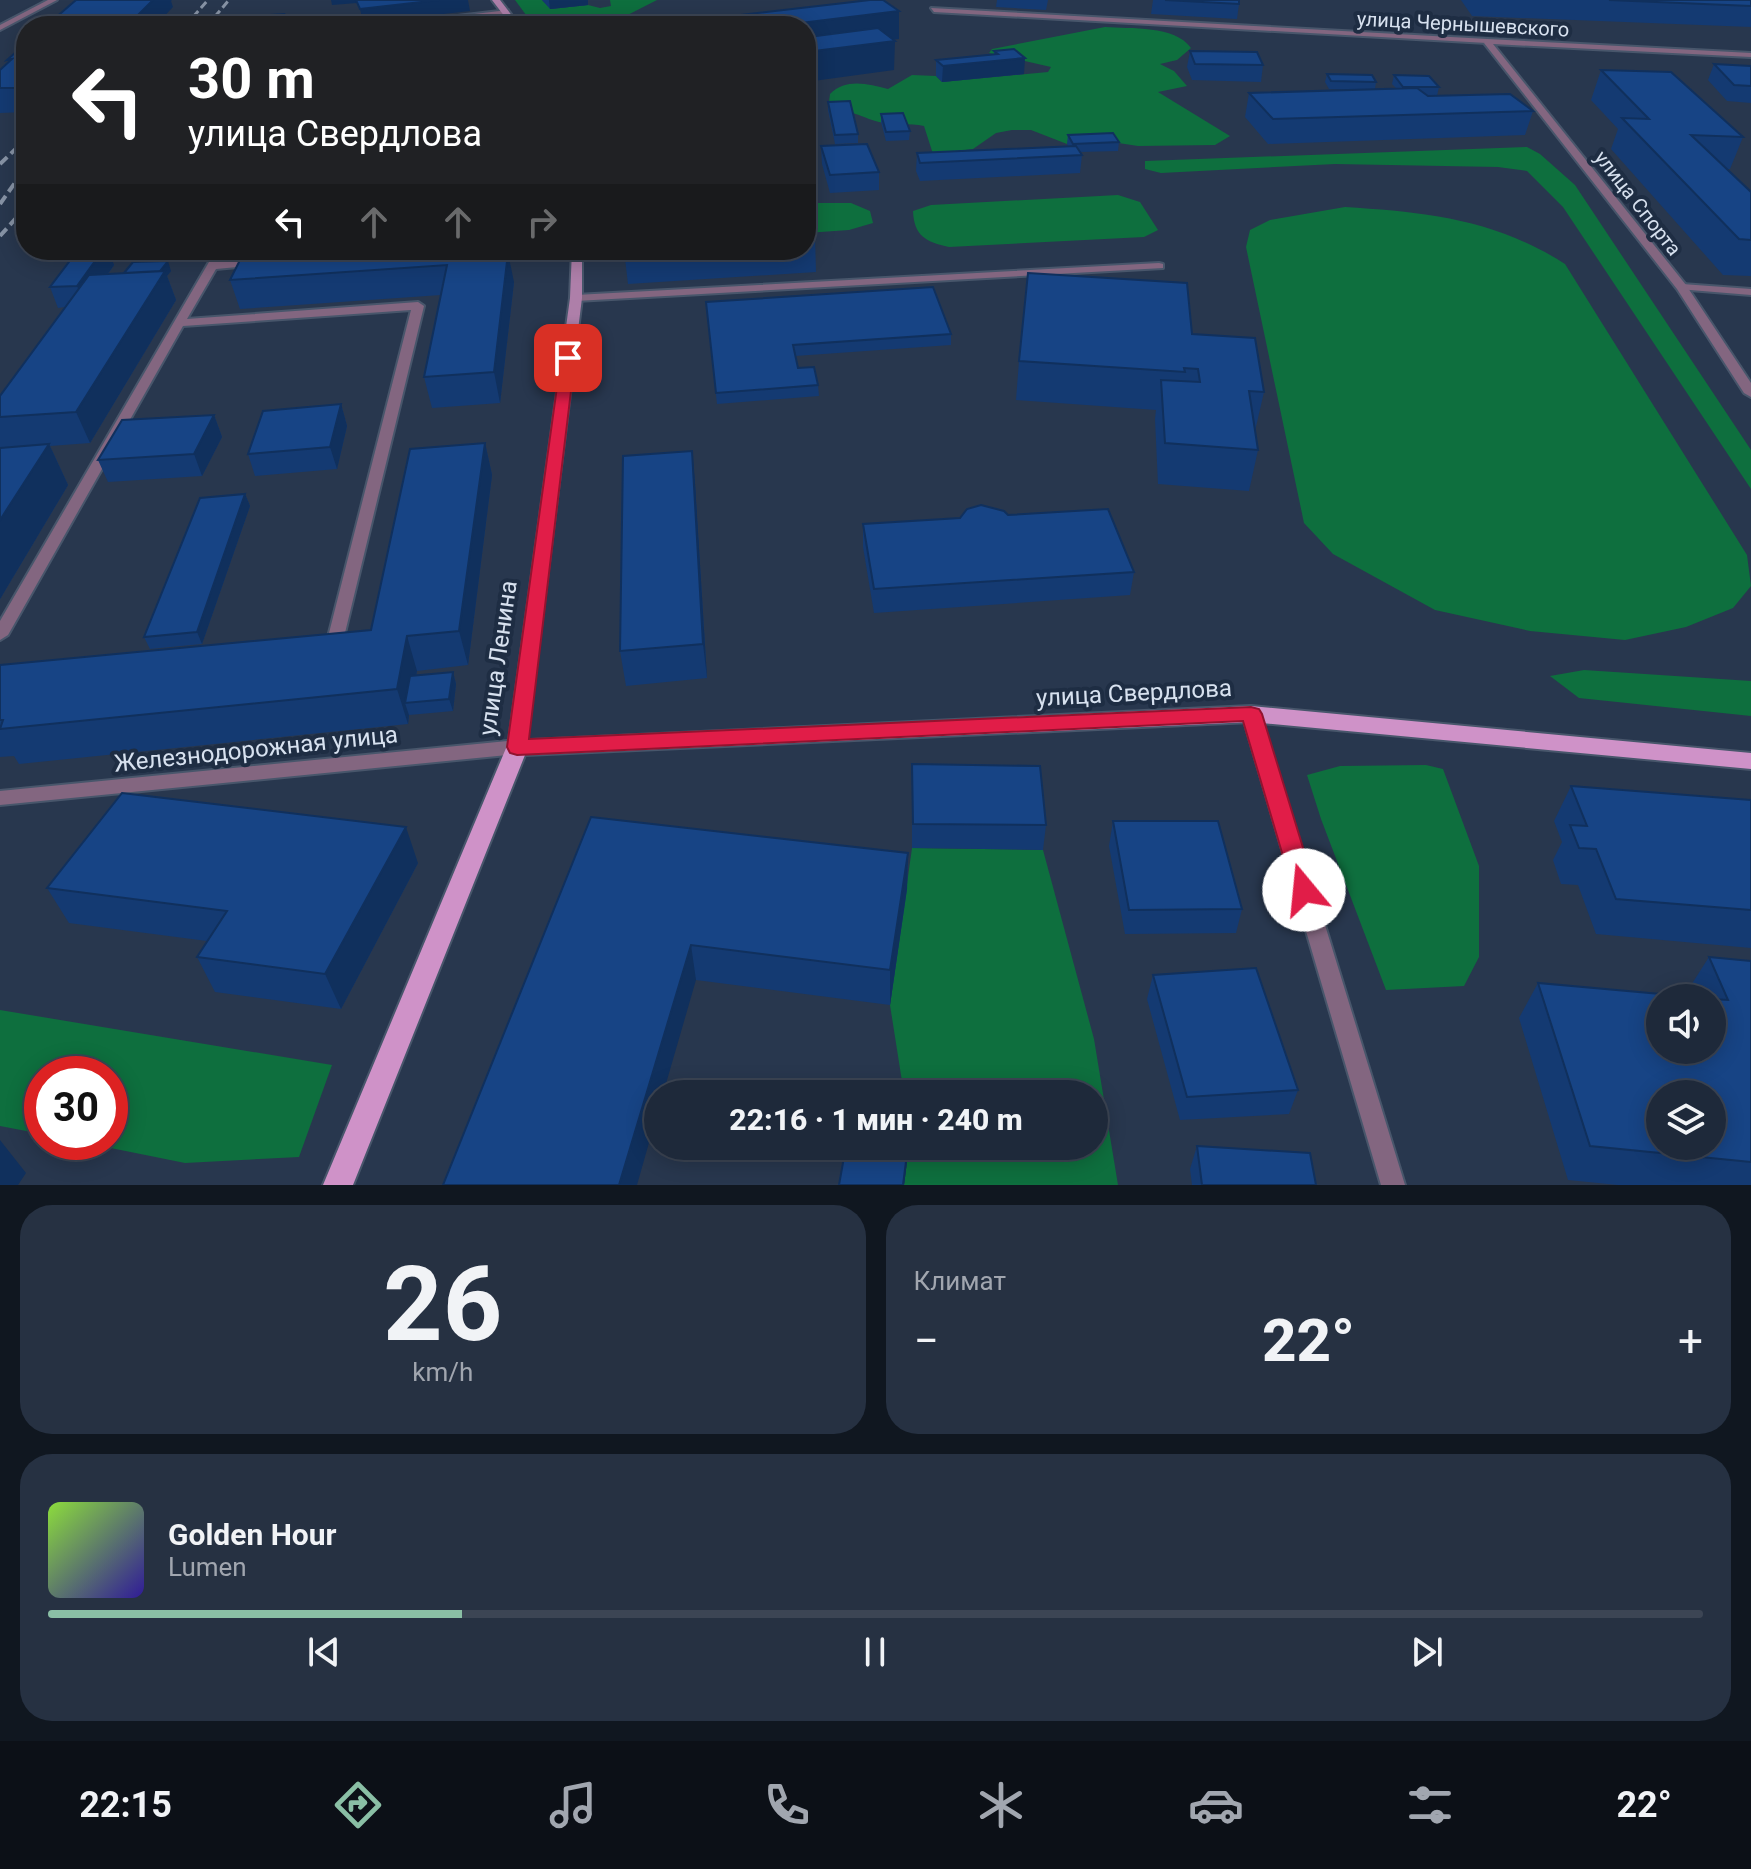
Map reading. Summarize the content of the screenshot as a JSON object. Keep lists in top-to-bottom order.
{
  "streets": {
    "main road": ["улица Ленина", "улица Свердлова"],
    "street": ["улица Чернышевского", "улица Спорта", "Железнодорожная улица"]
  },
  "crossings": [
    ["улица Чернышевского", "улица Спорта"],
    ["улица Ленина", "улица Свердлова"],
    ["улица Ленина", "Железнодорожная улица"],
    ["улица Свердлова", "Железнодорожная улица"]
  ],
  "page": {
    "turn": ["30 m", "улица Свердлова"],
    "limit": "30",
    "trip": "22:16 · 1 мин · 240 m",
    "tile": [
      ["26", "km/h"],
      "Климат"
    ],
    "heat": ["−", "22°", "+"],
    "song": ["Golden Hour", "Lumen"],
    "tabs": ["22:15", "22°"]
  }
}
